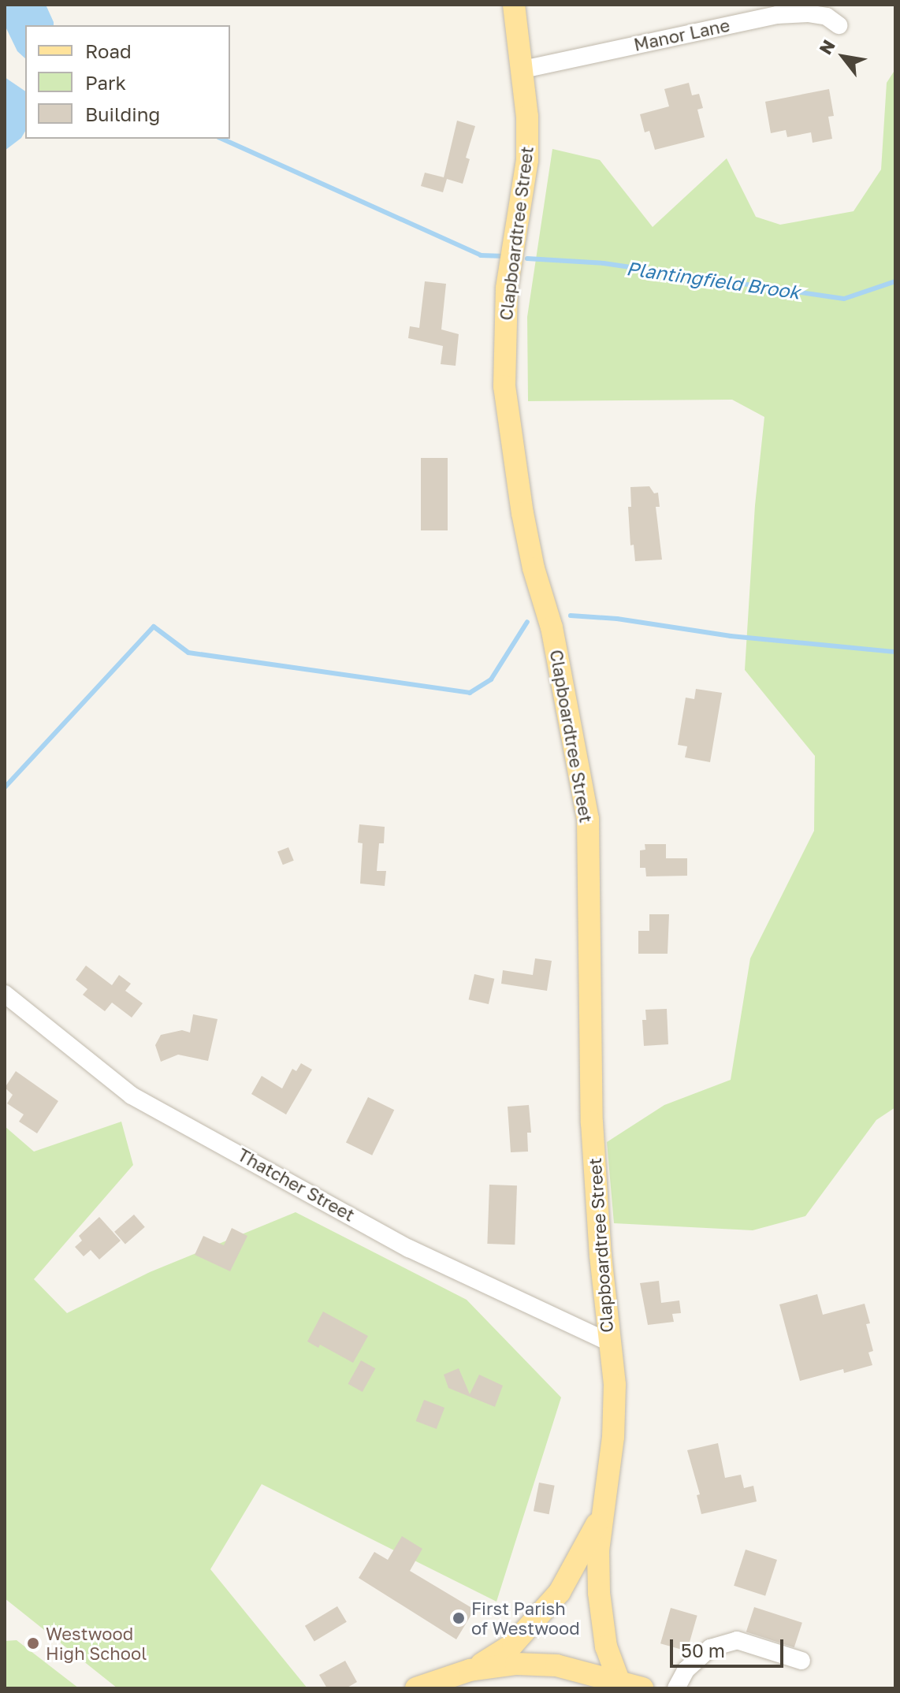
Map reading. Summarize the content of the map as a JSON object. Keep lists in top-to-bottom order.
{
  "streets": {
    "main road": ["Clapboardtree Street"],
    "street": ["Manor Lane", "Thatcher Street"]
  },
  "crossings": [
    ["Manor Lane", "Clapboardtree Street"],
    ["Clapboardtree Street", "Thatcher Street"]
  ],
  "water": ["Plantingfield Brook"],
  "places": ["First Parish of Westwood", "Westwood High School"],
  "legend": ["Road", "Park", "Building"],
  "scale_bar": "50 m",
  "north": "top left"
}
